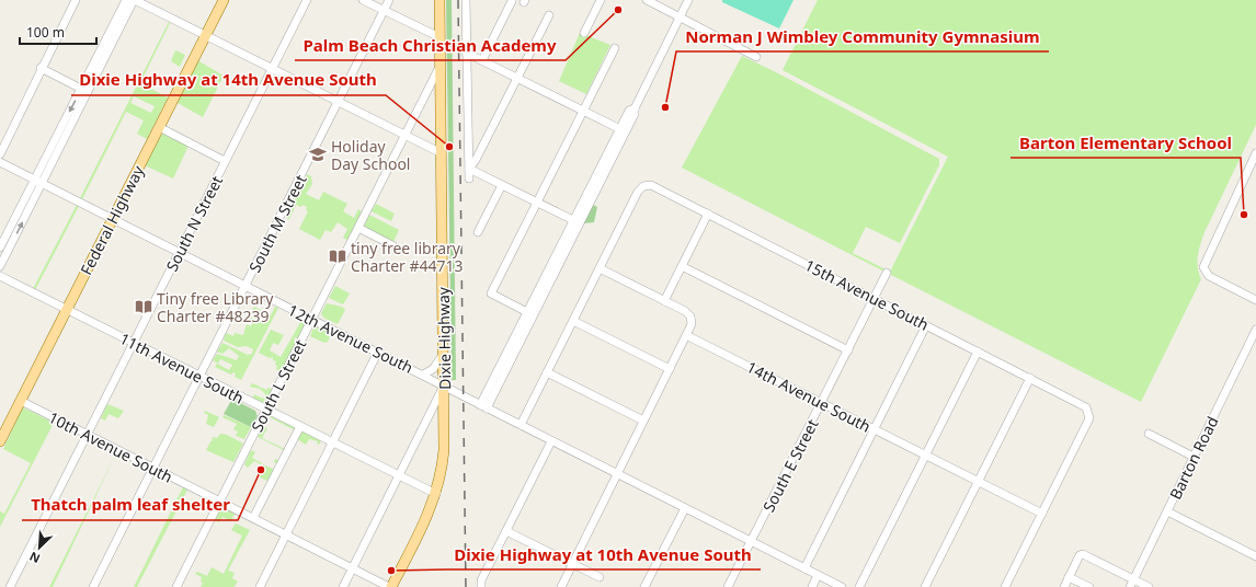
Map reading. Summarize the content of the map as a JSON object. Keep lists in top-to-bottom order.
{
  "streets": {
    "main road": ["Federal Highway", "Dixie Highway"],
    "street": [
      "South N Street",
      "South M Street",
      "15th Avenue South",
      "12th Avenue South",
      "11th Avenue South",
      "South L Street",
      "14th Avenue South",
      "10th Avenue South",
      "Barton Road",
      "South E Street"
    ]
  },
  "crossings": [
    ["Federal Highway", "12th Avenue South"],
    ["Federal Highway", "11th Avenue South"],
    ["Federal Highway", "10th Avenue South"],
    ["South N Street", "12th Avenue South"],
    ["South N Street", "11th Avenue South"],
    ["South N Street", "10th Avenue South"],
    ["South M Street", "12th Avenue South"],
    ["South M Street", "11th Avenue South"],
    ["South M Street", "10th Avenue South"],
    ["15th Avenue South", "14th Avenue South"],
    ["15th Avenue South", "South E Street"],
    ["12th Avenue South", "Dixie Highway"],
    ["12th Avenue South", "South L Street"],
    ["12th Avenue South", "South E Street"],
    ["Dixie Highway", "11th Avenue South"],
    ["Dixie Highway", "South L Street"],
    ["Dixie Highway", "10th Avenue South"],
    ["11th Avenue South", "South L Street"],
    ["South L Street", "10th Avenue South"],
    ["14th Avenue South", "South E Street"]
  ],
  "places": {
    "other": [
      "Palm Beach Christian Academy",
      "Norman J Wimbley Community Gymnasium",
      "Dixie Highway at 14th Avenue South",
      "Barton Elementary School",
      "Thatch palm leaf shelter",
      "Dixie Highway at 10th Avenue South"
    ],
    "school or university": ["Holiday Day School"],
    "library": ["tiny free library Charter #44713", "Tiny free Library Charter #48239"]
  },
  "scale_bar": "100 m",
  "north": "bottom left"
}
